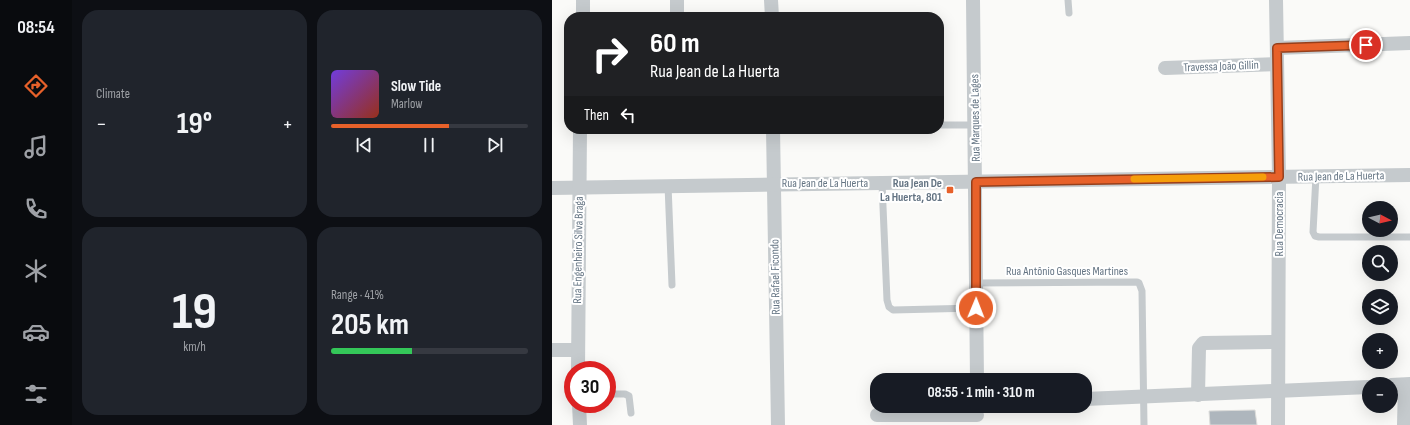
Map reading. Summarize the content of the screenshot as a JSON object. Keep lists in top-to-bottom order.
{
  "streets": {
    "street": [
      "Travessa João Gillin",
      "Rua Marques de Lages",
      "Rua Jean de La Huerta",
      "Rua Democracia",
      "Rua Engenheiro Silva Braga",
      "Rua Rafael Ficondo"
    ],
    "lane": ["Rua Antônio Gasques Martines"]
  },
  "crossings": [
    ["Travessa João Gillin", "Rua Democracia"],
    ["Rua Marques de Lages", "Rua Jean de La Huerta"],
    ["Rua Marques de Lages", "Rua Antônio Gasques Martines"],
    ["Rua Jean de La Huerta", "Rua Democracia"],
    ["Rua Jean de La Huerta", "Rua Engenheiro Silva Braga"],
    ["Rua Jean de La Huerta", "Rua Rafael Ficondo"]
  ],
  "places": {
    "transit": ["Rua Jean De La Huerta, 801"]
  },
  "north": "right",
  "page": {
    "tabs": "08:54",
    "tile": [
      "Climate",
      ["19", "km/h"],
      ["Range · 41%", "205 km"]
    ],
    "turn": ["60 m", "Rua Jean de La Huerta"],
    "song": ["Slow Tide", "Marlow"],
    "then": "Then",
    "heat": ["−", "19°", "+"],
    "map_buttons": ["+", "−"],
    "limit": "30",
    "trip": "08:55 · 1 min · 310 m"
  }
}
